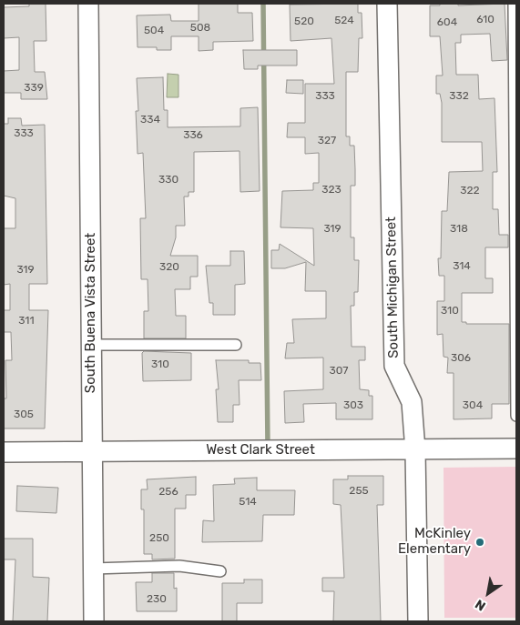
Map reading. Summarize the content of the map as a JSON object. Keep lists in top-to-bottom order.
{
  "streets": {
    "street": ["South Michigan Street", "South Buena Vista Street", "West Clark Street"]
  },
  "crossings": [
    ["South Michigan Street", "West Clark Street"],
    ["South Buena Vista Street", "West Clark Street"]
  ],
  "places": ["McKinley Elementary"],
  "house_numbers": [
    "610",
    "524",
    "520",
    "604",
    "508",
    "504",
    "339",
    "333",
    "332",
    "334",
    "333",
    "336",
    "327",
    "330",
    "323",
    "322",
    "319",
    "318",
    "314",
    "320",
    "319",
    "310",
    "311",
    "306",
    "310",
    "307",
    "303",
    "304",
    "305",
    "255",
    "256",
    "514",
    "250",
    "230"
  ],
  "north": "bottom left"
}
